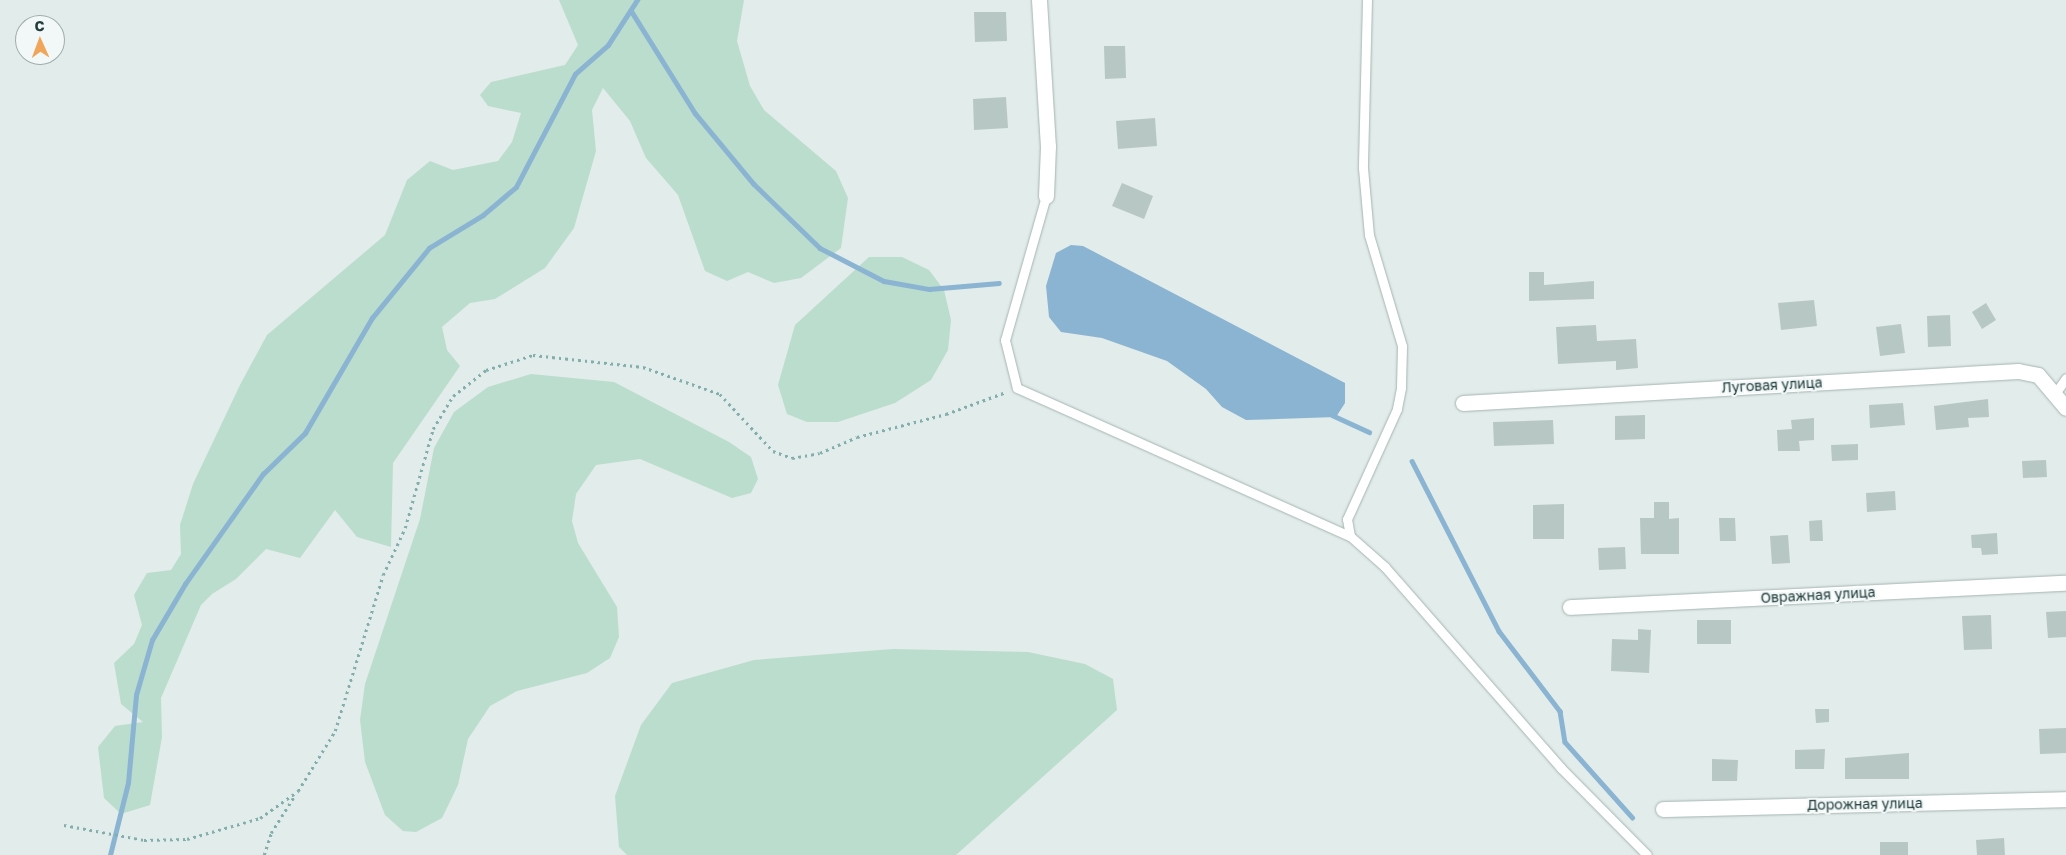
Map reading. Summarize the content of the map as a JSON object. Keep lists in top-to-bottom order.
{
  "streets": {
    "street": ["Луговая улица", "Овражная улица", "Дорожная улица"]
  },
  "north": "top"
}
